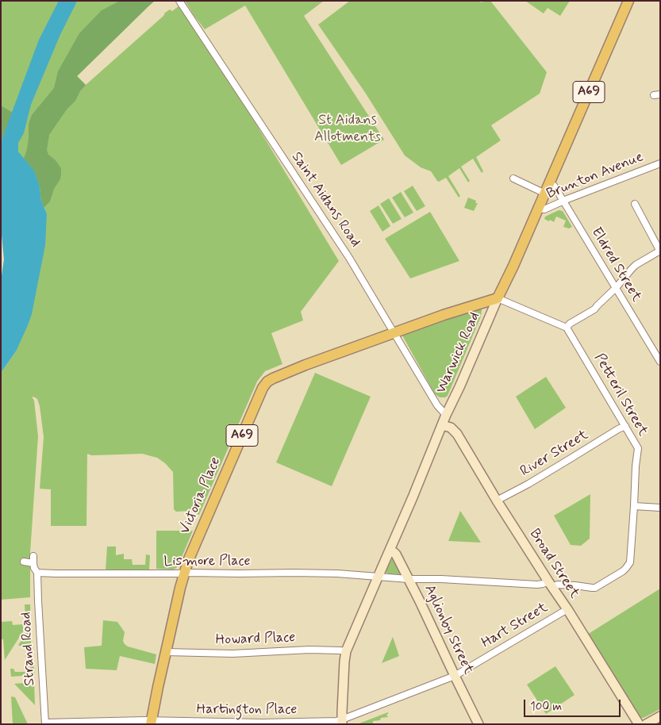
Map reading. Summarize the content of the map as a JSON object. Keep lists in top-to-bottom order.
{
  "streets": {
    "main road": ["A69", "Warwick Road", "Victoria Place"],
    "street": [
      "Brunton Avenue",
      "Saint Aidans Road",
      "Eldred Street",
      "Petteril Street",
      "River Street",
      "Lismore Place",
      "Broad Street",
      "Hart Street",
      "Aglionby Street",
      "Howard Place",
      "Strand Road",
      "Hartington Place"
    ]
  },
  "crossings": [
    ["Brunton Avenue", "Eldred Street"],
    ["Brunton Avenue", "Warwick Road"],
    ["Saint Aidans Road", "Warwick Road"],
    ["Saint Aidans Road", "Victoria Place"],
    ["Eldred Street", "Warwick Road"],
    ["Warwick Road", "Victoria Place"],
    ["Warwick Road", "Lismore Place"],
    ["Warwick Road", "Broad Street"],
    ["Warwick Road", "Hart Street"],
    ["Warwick Road", "Aglionby Street"],
    ["Warwick Road", "Howard Place"],
    ["Warwick Road", "Hartington Place"],
    ["Petteril Street", "River Street"],
    ["Petteril Street", "Lismore Place"],
    ["Petteril Street", "Broad Street"],
    ["Petteril Street", "Aglionby Street"],
    ["River Street", "Broad Street"],
    ["Victoria Place", "Lismore Place"],
    ["Victoria Place", "Howard Place"],
    ["Victoria Place", "Hartington Place"],
    ["Lismore Place", "Aglionby Street"],
    ["Lismore Place", "Strand Road"],
    ["Broad Street", "Hart Street"],
    ["Hart Street", "Aglionby Street"],
    ["Hart Street", "Hartington Place"],
    ["Strand Road", "Hartington Place"]
  ],
  "parks": ["St Aidans Allotments"],
  "scale_bar": "100 m"
}
